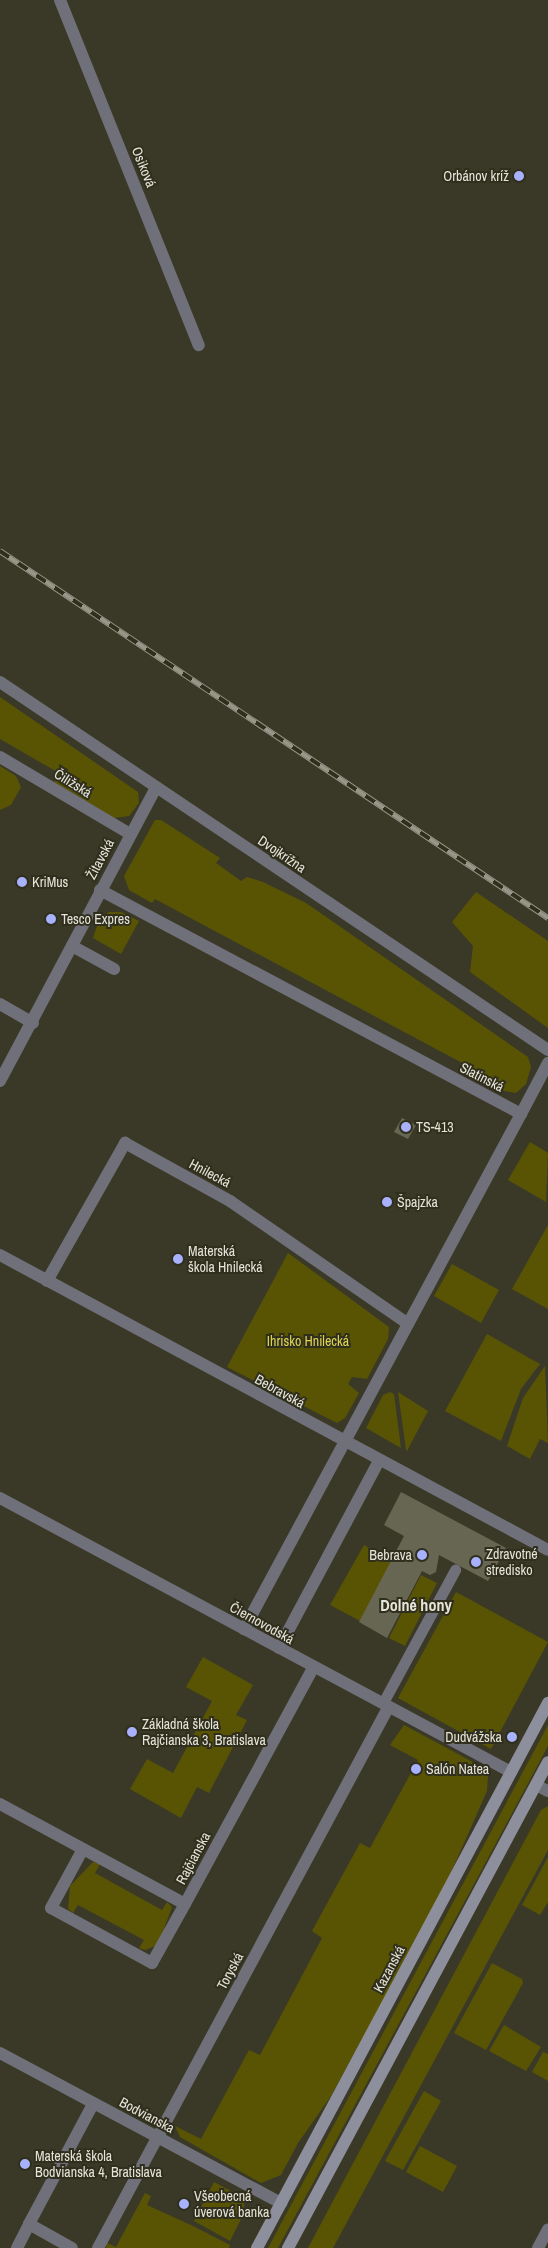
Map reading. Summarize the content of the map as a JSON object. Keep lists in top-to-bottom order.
{
  "streets": {
    "main road": ["Kazanská"],
    "street": [
      "Osiková",
      "Čiližská",
      "Dvojkrížna",
      "Žitavská",
      "Slatinská",
      "Hnilecká",
      "Bebravská",
      "Čiernovodská",
      "Rajčianska",
      "Toryská",
      "Bodvianska"
    ]
  },
  "crossings": [
    ["Čiližská", "Žitavská"],
    ["Dvojkrížna", "Žitavská"],
    ["Žitavská", "Slatinská"],
    ["Hnilecká", "Bebravská"],
    ["Čiernovodská", "Rajčianska"],
    ["Čiernovodská", "Kazanská"],
    ["Čiernovodská", "Toryská"],
    ["Kazanská", "Bodvianska"],
    ["Toryská", "Bodvianska"]
  ],
  "districts": ["Dolné hony"],
  "parks": ["Ihrisko Hnilecká"],
  "places": [
    "Orbánov kríž",
    "KriMus",
    "Tesco Expres",
    "TS-413",
    "Špajzka",
    "Materská škola Hnilecká",
    "Bebrava",
    "Zdravotné stredisko",
    "Základná škola Rajčianska 3, Bratislava",
    "Dudvážska",
    "Salón Natea",
    "Materská škola Bodvianska 4, Bratislava",
    "Všeobecná úverová banka"
  ]
}
